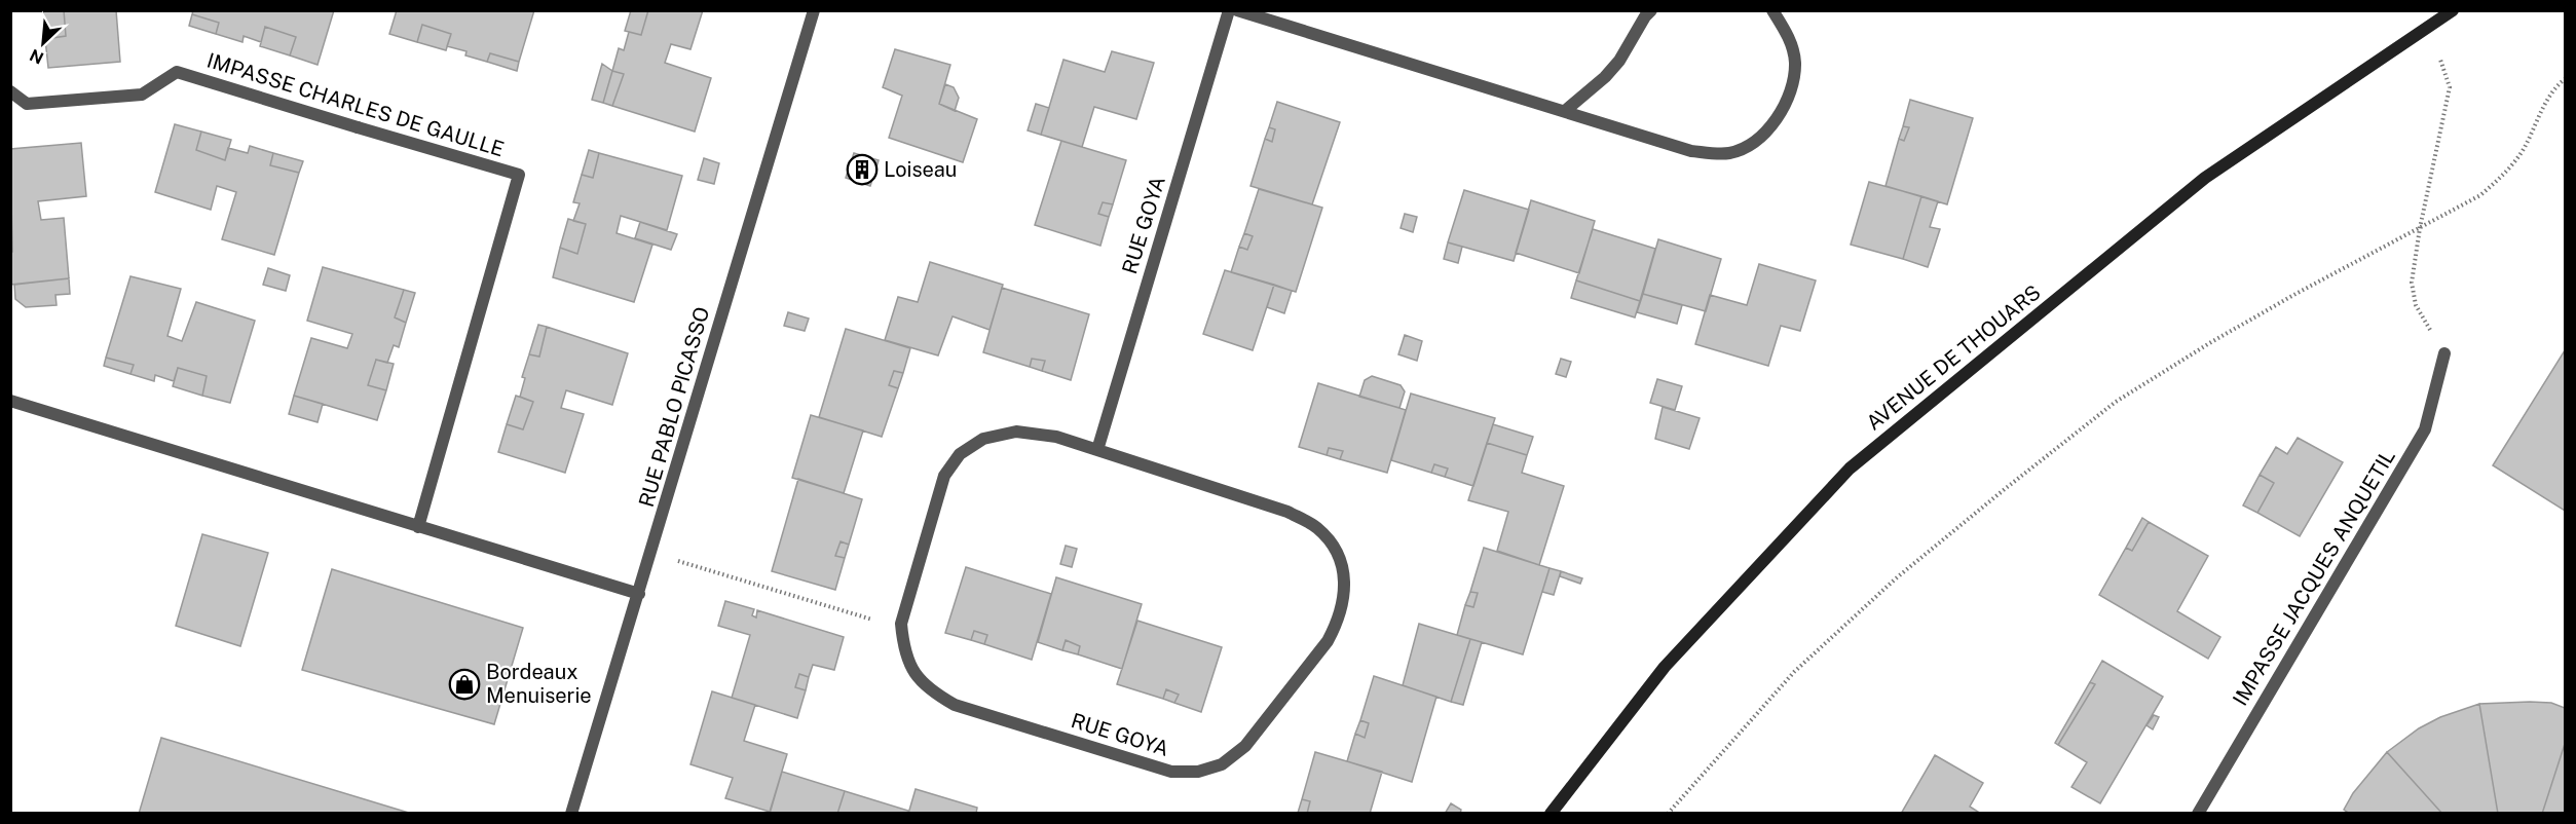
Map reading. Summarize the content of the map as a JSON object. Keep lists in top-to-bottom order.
{
  "streets": {
    "street": [
      "IMPASSE CHARLES DE GAULLE",
      "RUE GOYA",
      "AVENUE DE THOUARS",
      "RUE PABLO PICASSO",
      "IMPASSE JACQUES ANQUETIL"
    ]
  },
  "places": {
    "building": ["Loiseau"],
    "shop": ["Bordeaux Menuiserie"]
  },
  "north": "bottom left"
}
